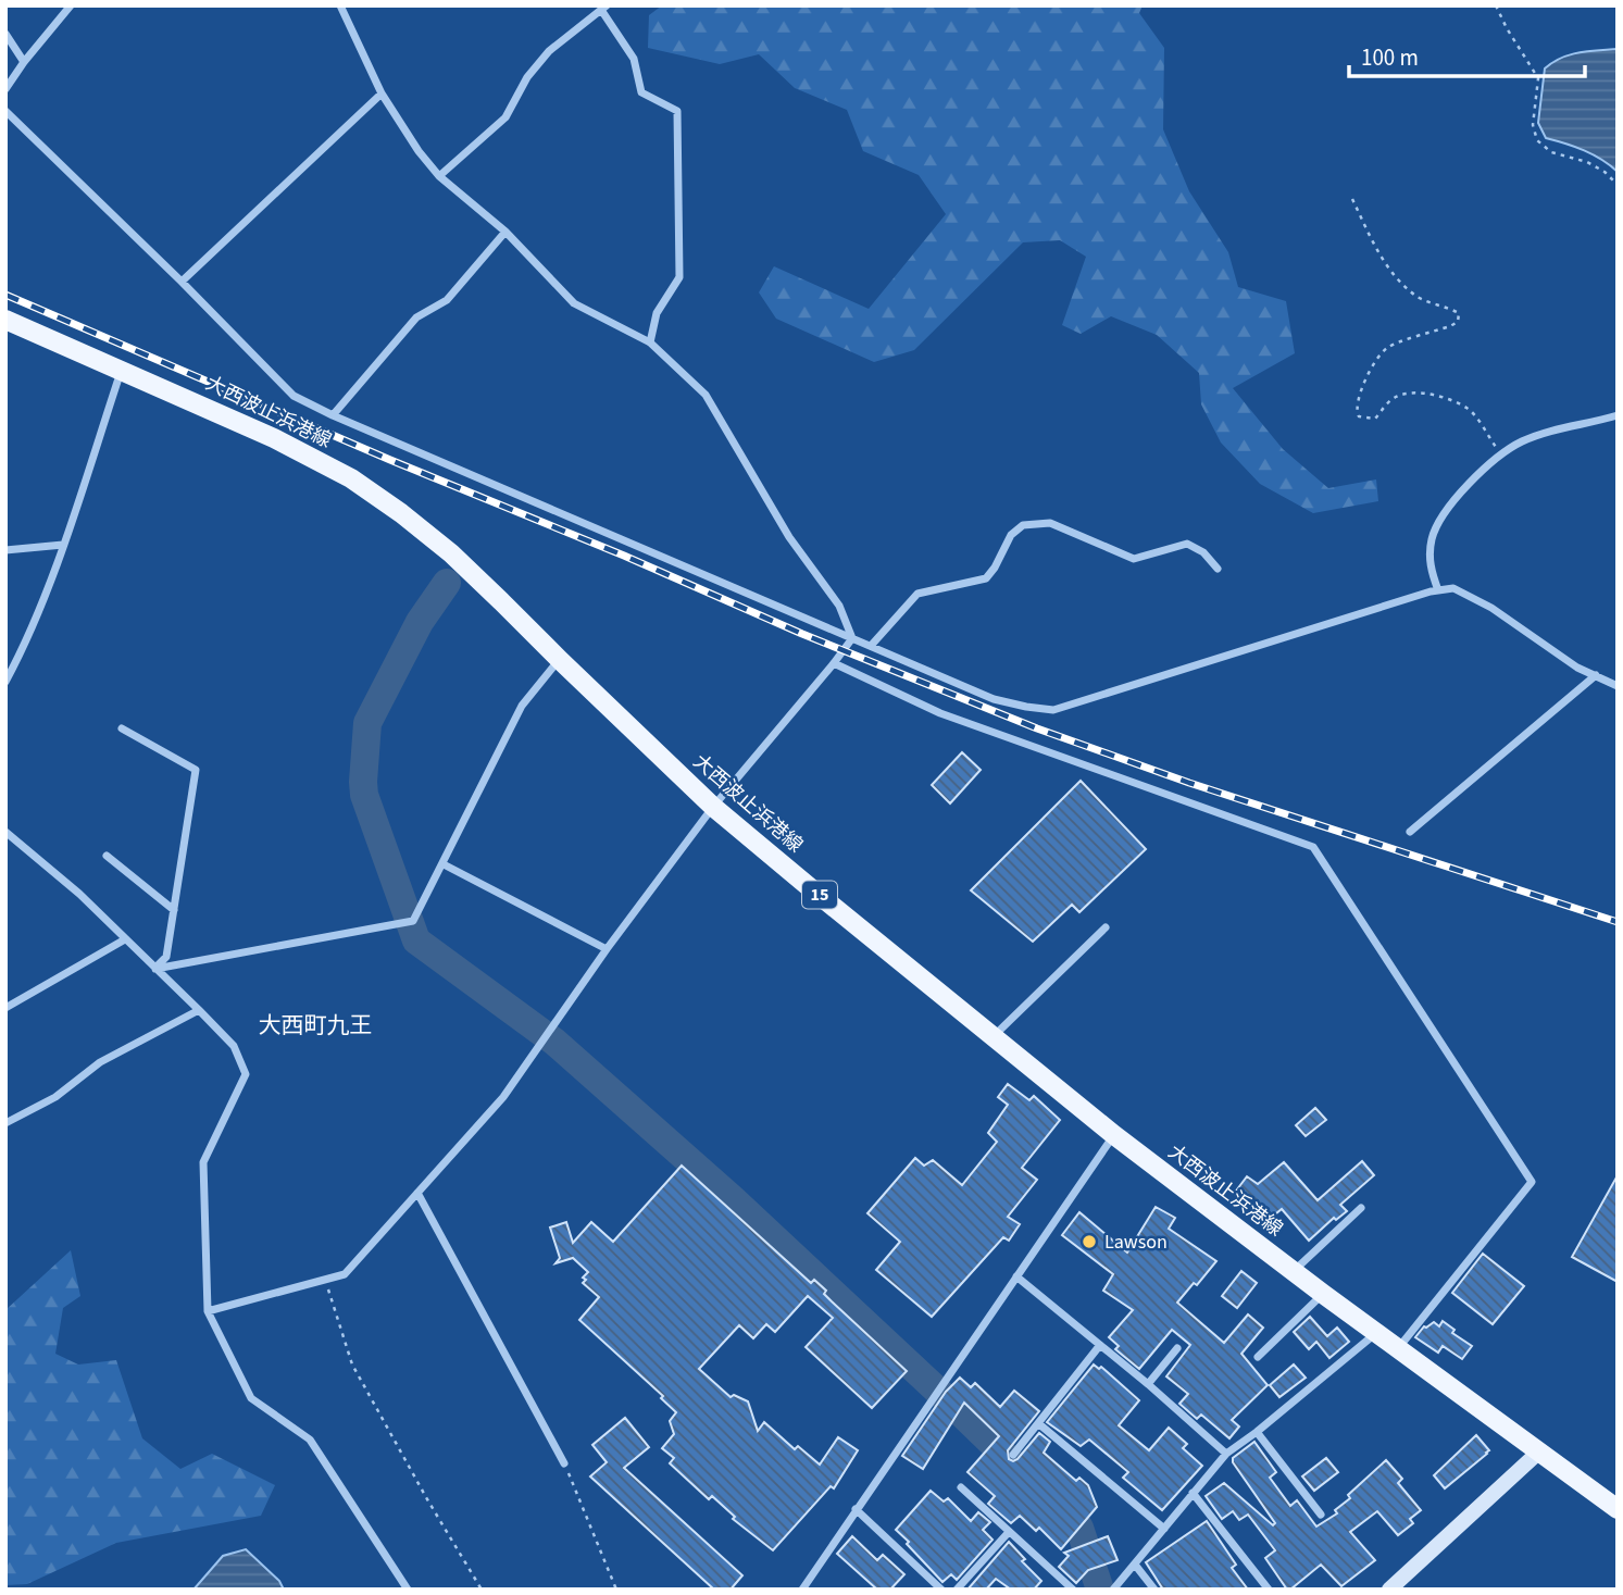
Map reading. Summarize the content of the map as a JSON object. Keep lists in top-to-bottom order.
{
  "streets": {
    "main road": ["大西波止浜港線", "15"]
  },
  "districts": ["大西町九王"],
  "places": ["Lawson"],
  "scale_bar": "100 m"
}
